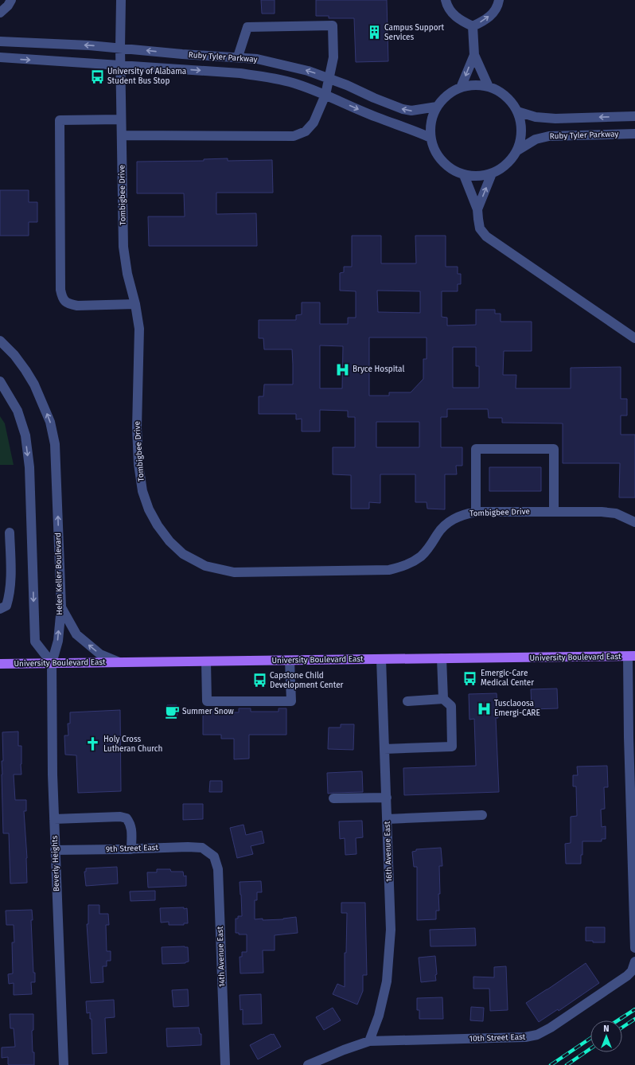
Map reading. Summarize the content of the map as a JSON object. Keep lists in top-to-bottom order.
{
  "streets": {
    "main road": ["University Boulevard East"],
    "street": [
      "Ruby Tyler Parkway",
      "Tombigbee Drive",
      "Helen Keller Boulevard",
      "9th Street East",
      "16th Avenue East",
      "Beverly Heights",
      "14th Avenue East",
      "10th Street East"
    ]
  },
  "crossings": [
    ["Ruby Tyler Parkway", "Tombigbee Drive"],
    ["Helen Keller Boulevard", "University Boulevard East"],
    ["Helen Keller Boulevard", "Beverly Heights"],
    ["University Boulevard East", "16th Avenue East"],
    ["University Boulevard East", "Beverly Heights"],
    ["9th Street East", "Beverly Heights"],
    ["9th Street East", "14th Avenue East"],
    ["16th Avenue East", "10th Street East"]
  ],
  "places": {
    "building": ["Campus Support Services"],
    "bus stop": ["University of Alabama Student Bus Stop", "Emergic-Care Medical Center", "Capstone Child Development Center"],
    "hospital": ["Bryce Hospital", "Tusclaoosa Emergi-CARE"],
    "cafe": ["Summer Snow"],
    "church": ["Holy Cross Lutheran Church"]
  },
  "north": "top"
}
